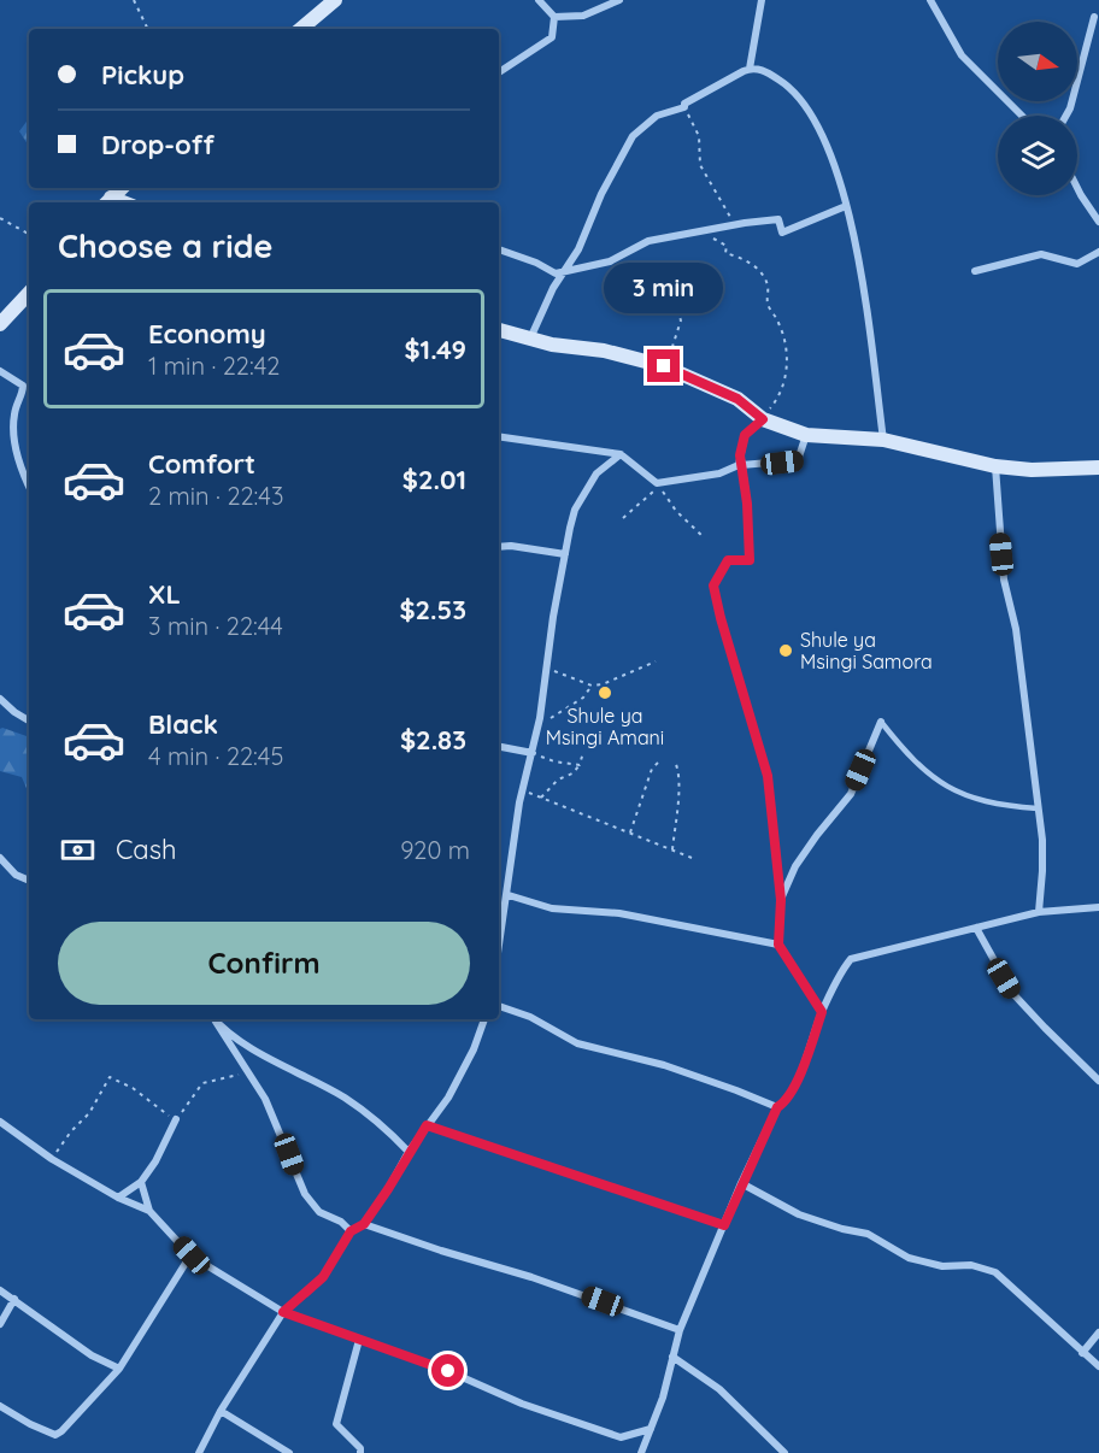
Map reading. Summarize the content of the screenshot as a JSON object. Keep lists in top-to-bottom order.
{
  "places": ["Shule ya Msingi Samora", "Shule ya Msingi Amani"],
  "north": "right",
  "page": {
    "banner": ["Pickup", "Drop-off"],
    "heading": "Choose a ride",
    "bubble": "3 min",
    "list": [
      {
        "name": "Economy",
        "note": "1 min · 22:42",
        "value": "$1.49"
      },
      {
        "name": "Comfort",
        "note": "2 min · 22:43",
        "value": "$2.01"
      },
      {
        "name": "XL",
        "note": "3 min · 22:44",
        "value": "$2.53"
      },
      {
        "name": "Black",
        "note": "4 min · 22:45",
        "value": "$2.83"
      }
    ],
    "pay": ["Cash", "920 m"],
    "buttons": "Confirm"
  }
}
